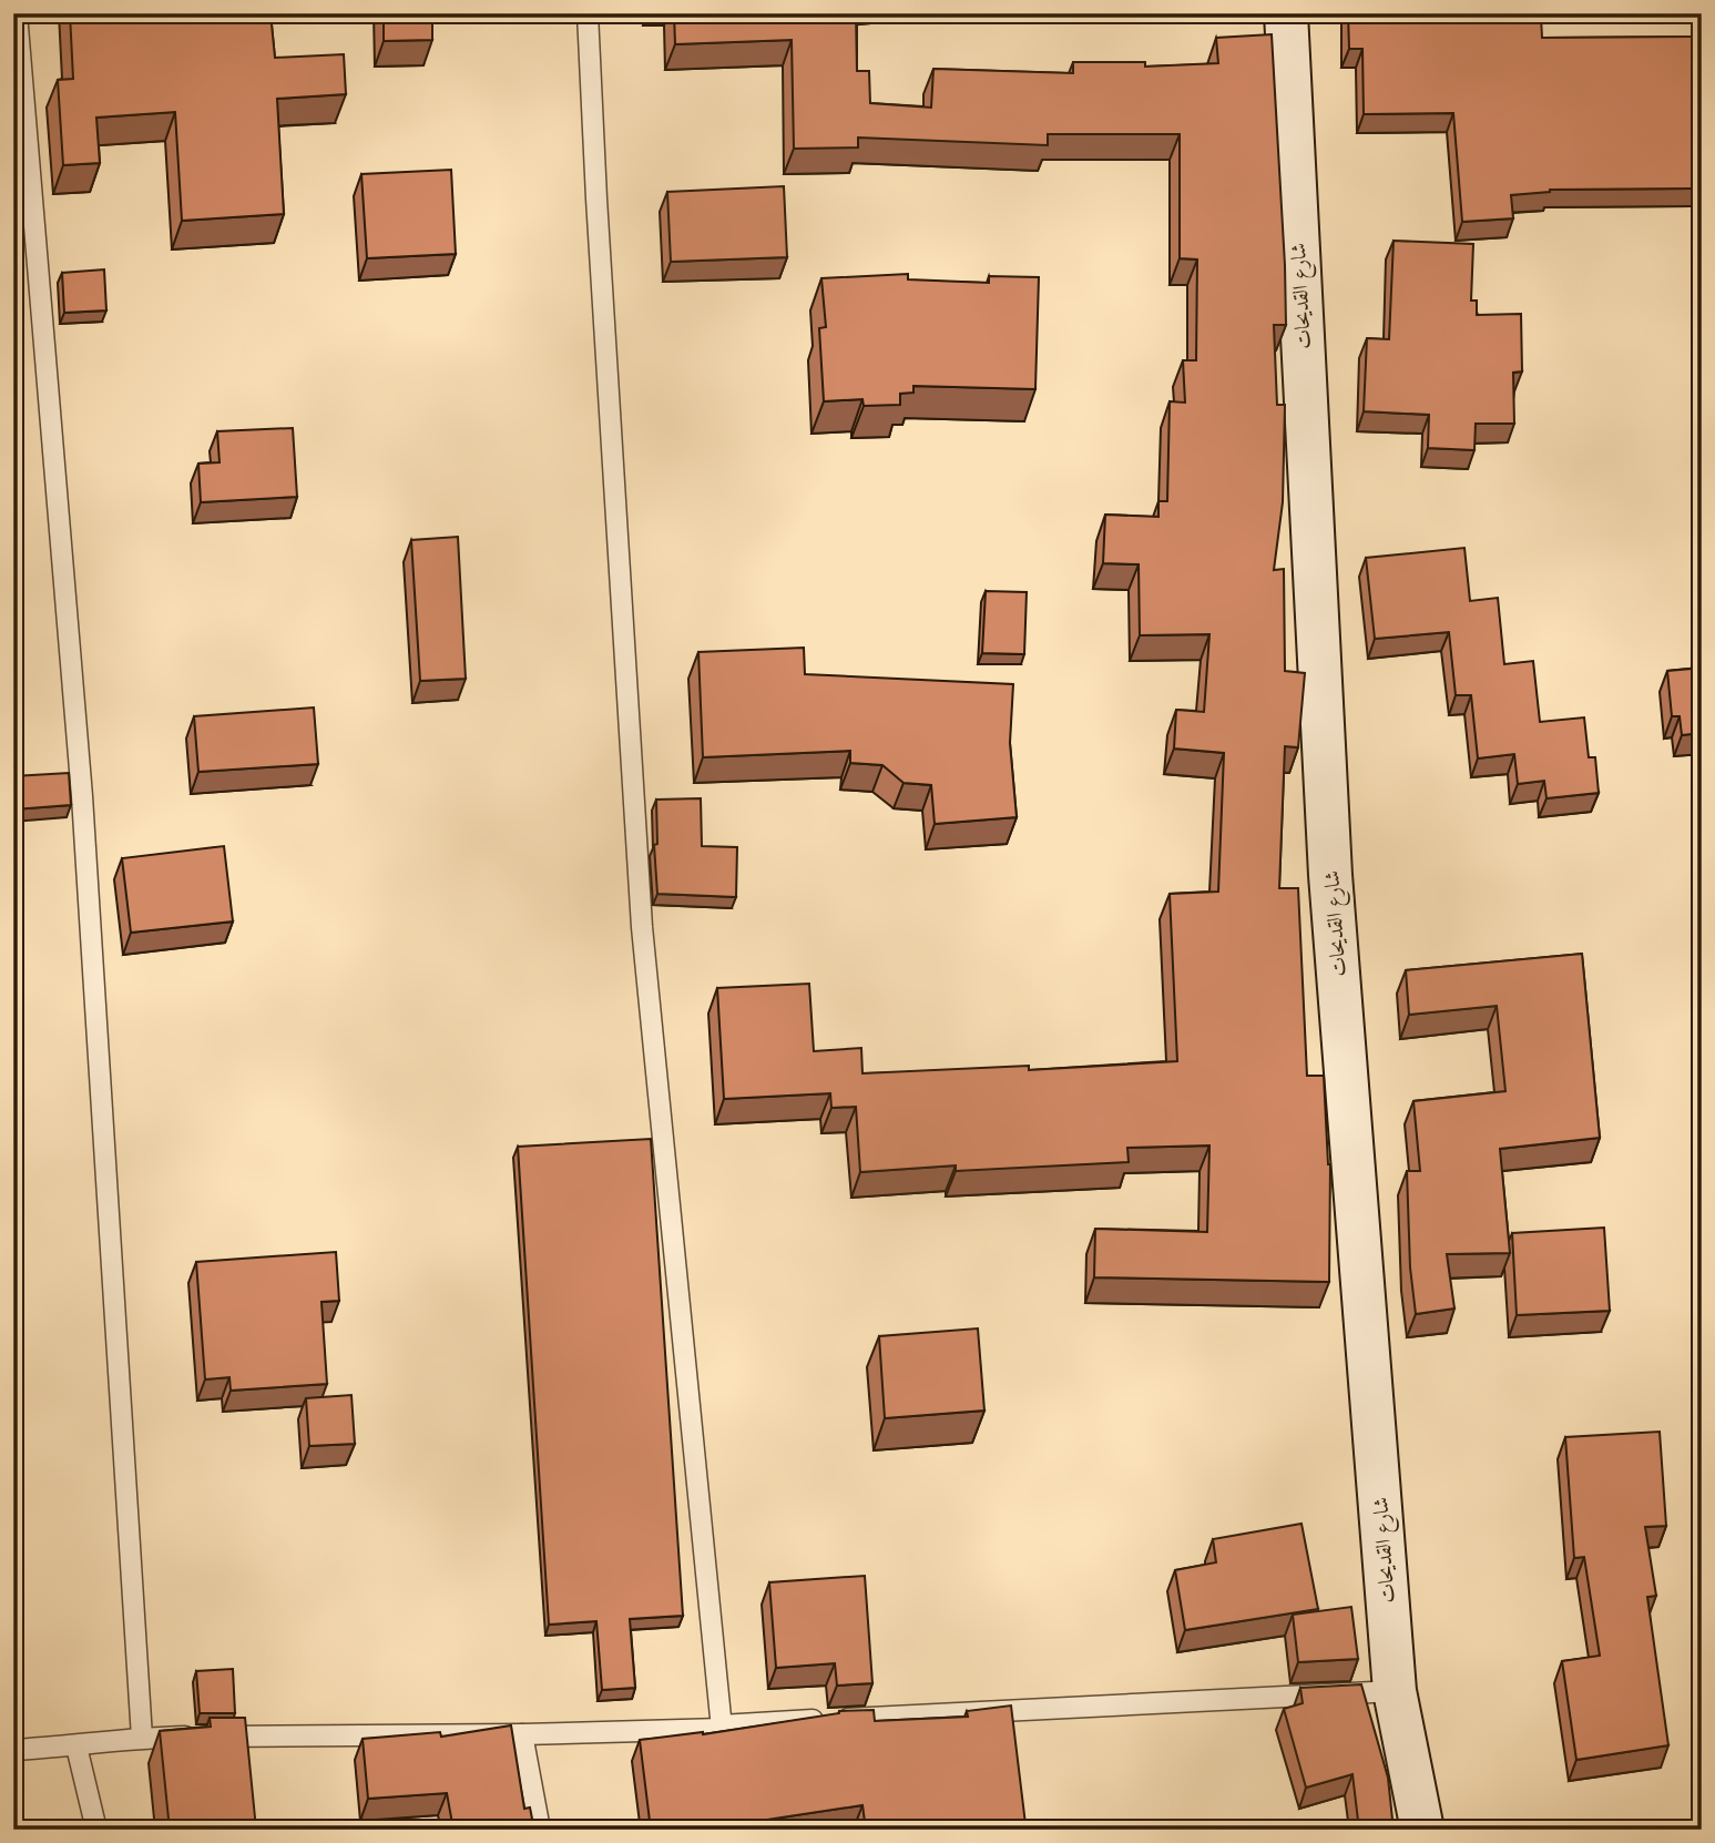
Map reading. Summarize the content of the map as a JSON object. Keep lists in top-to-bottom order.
{
  "streets": {
    "street": ["شارع القديحات"]
  }
}
